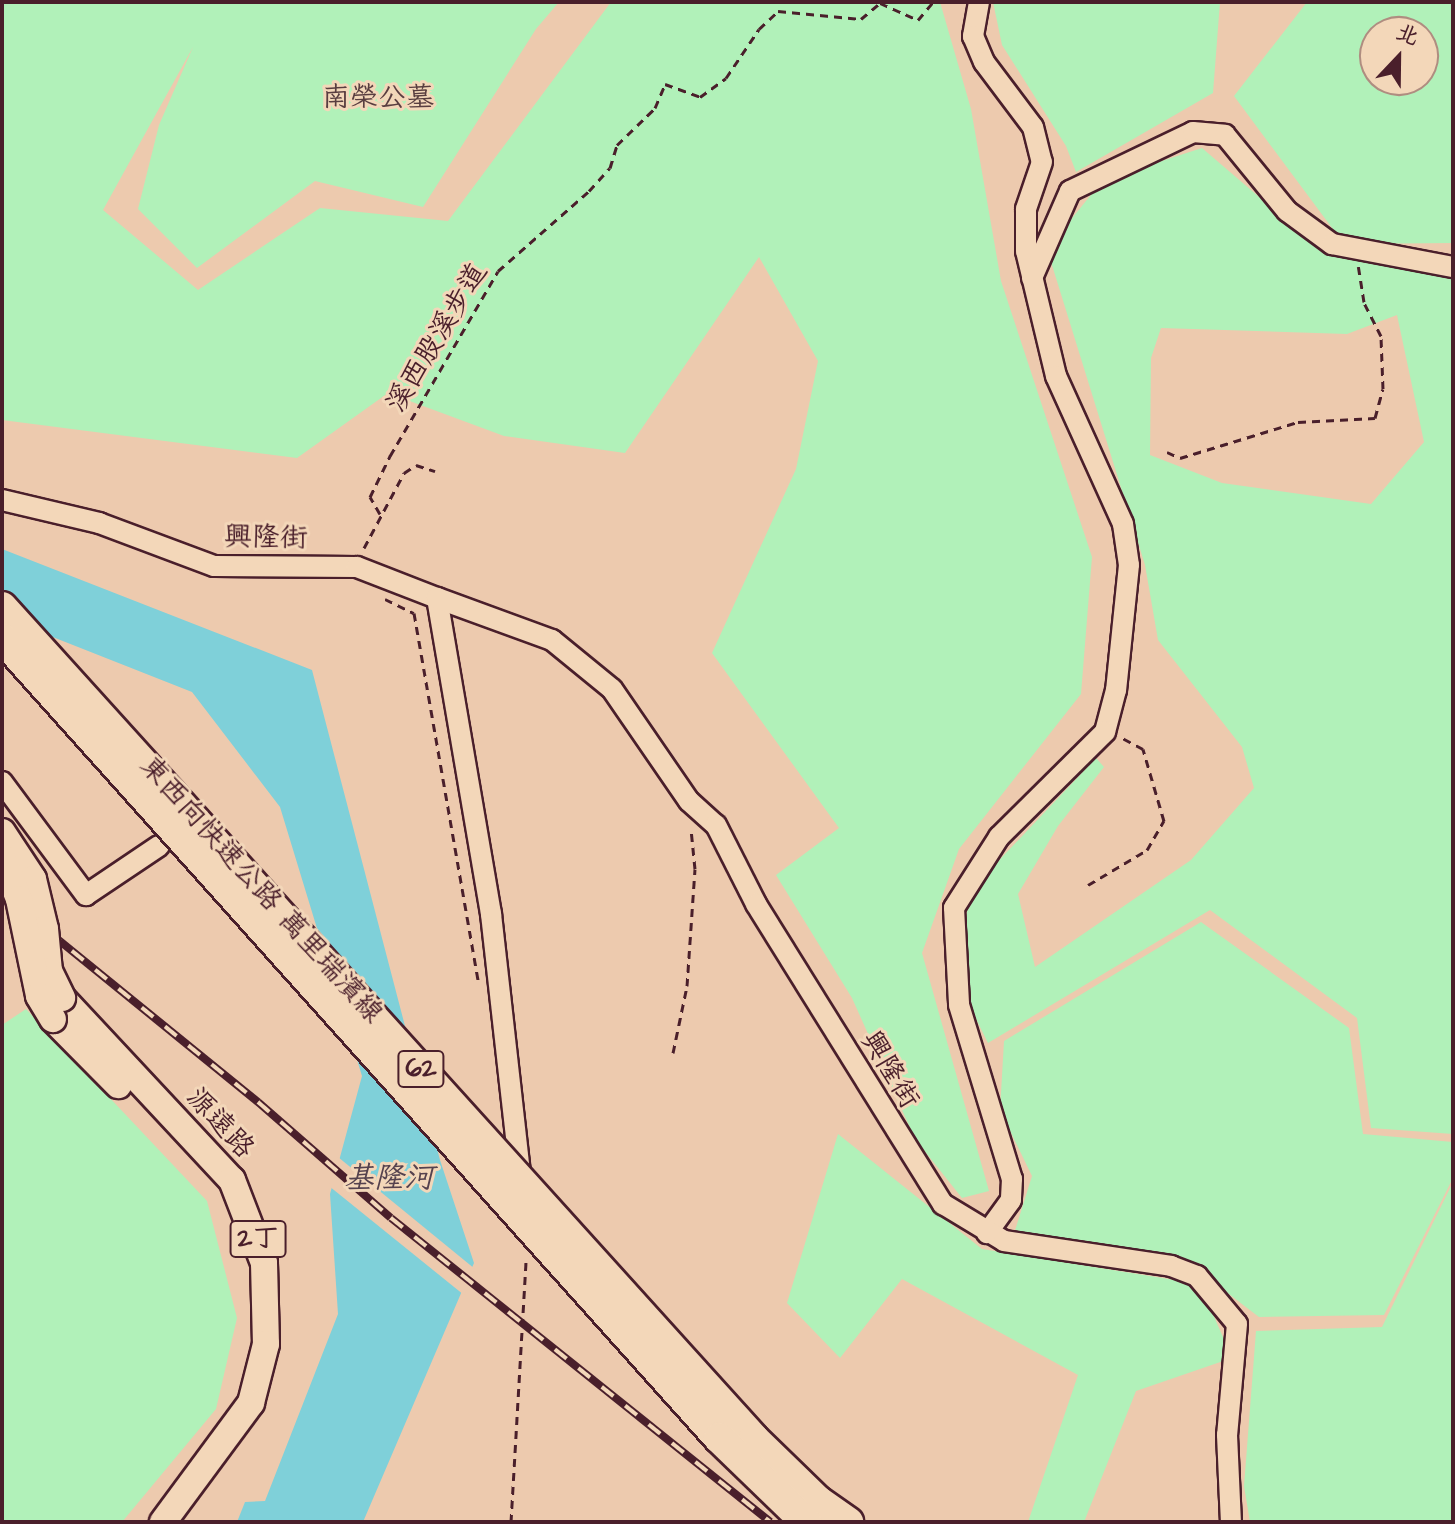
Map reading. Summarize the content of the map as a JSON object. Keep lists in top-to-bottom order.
{
  "streets": {
    "highway": ["東西向快速公路 萬里瑞濱線", "62"],
    "main road": ["源遠路", "2丁"],
    "street": ["興隆街"],
    "path": ["溪西股溪步道"]
  },
  "water": ["基隆河"],
  "parks": ["南榮公墓"],
  "north": "top"
}
